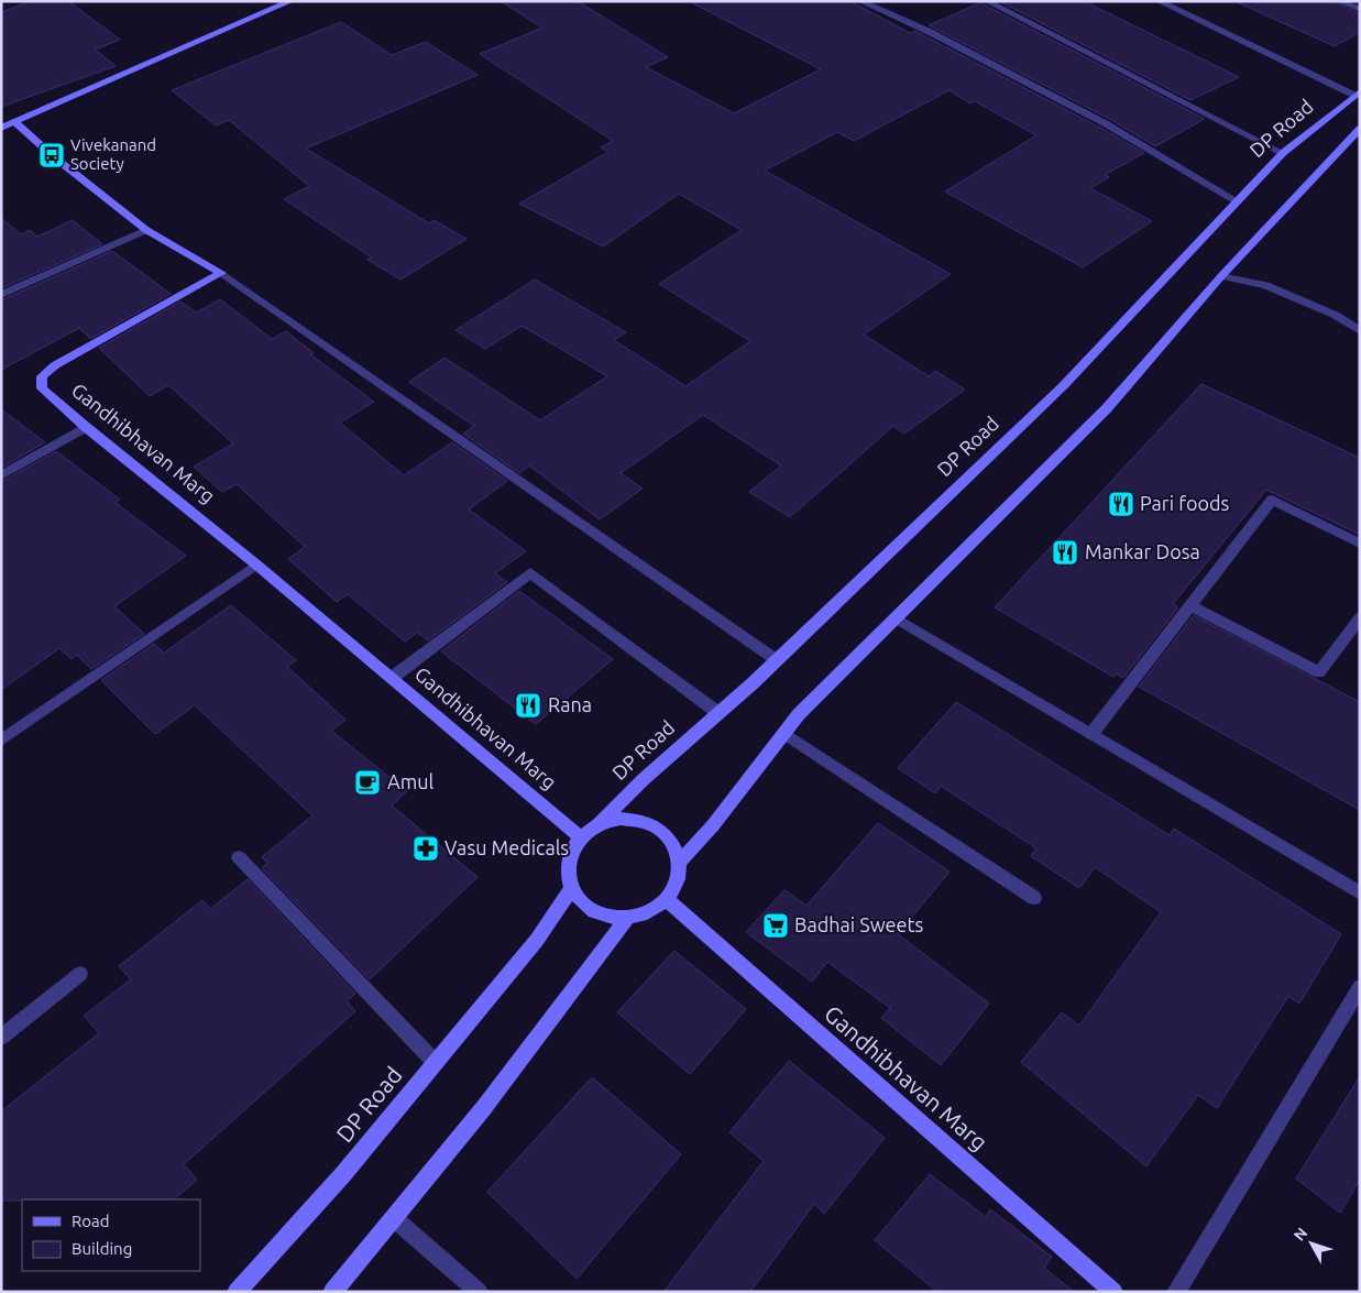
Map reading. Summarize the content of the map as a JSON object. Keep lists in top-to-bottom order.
{
  "streets": {
    "main road": ["DP Road", "Gandhibhavan Marg"]
  },
  "crossings": [
    ["DP Road", "Gandhibhavan Marg"]
  ],
  "places": {
    "bus stop": ["Vivekanand Society"],
    "restaurant": ["Pari foods", "Mankar Dosa", "Rana"],
    "cafe": ["Amul"],
    "pharmacy": ["Vasu Medicals"],
    "supermarket": ["Badhai Sweets"]
  },
  "legend": ["Road", "Building"],
  "north": "top left"
}
